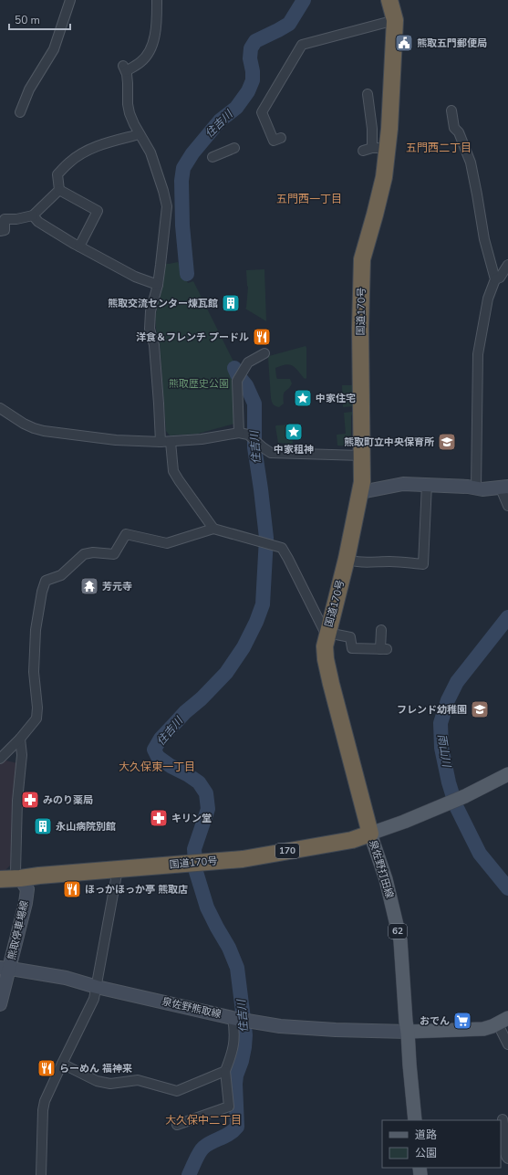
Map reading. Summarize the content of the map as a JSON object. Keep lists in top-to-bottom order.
{
  "streets": {
    "highway": ["国道170号", "170"],
    "main road": [
      "泉佐野打田線",
      "熊取停車場線",
      "62",
      "泉佐野熊取線"
    ]
  },
  "crossings": [
    ["国道170号", "泉佐野打田線"],
    ["国道170号", "熊取停車場線"],
    ["泉佐野打田線", "泉佐野熊取線"],
    ["熊取停車場線", "泉佐野熊取線"]
  ],
  "districts": [
    "五門西二丁目",
    "五門西一丁目",
    "大久保東一丁目",
    "大久保中二丁目"
  ],
  "water": ["住吉川", "雨山川"],
  "parks": ["熊取歴史公園"],
  "places": {
    "public building": ["熊取五門郵便局"],
    "building": ["熊取交流センター煉瓦館", "永山病院別館"],
    "restaurant": ["洋食＆フレンチ プードル", "ほっかほっか亭 熊取店", "らーめん 福神来"],
    "place": ["中家住宅", "中家租神"],
    "school or university": ["熊取町立中央保育所", "フレンド幼稚園"],
    "temple": ["芳元寺"],
    "pharmacy": ["みのり薬局", "キリン堂"],
    "supermarket": ["おでん"]
  },
  "legend": ["道路", "公園"],
  "scale_bar": "50 m"
}
